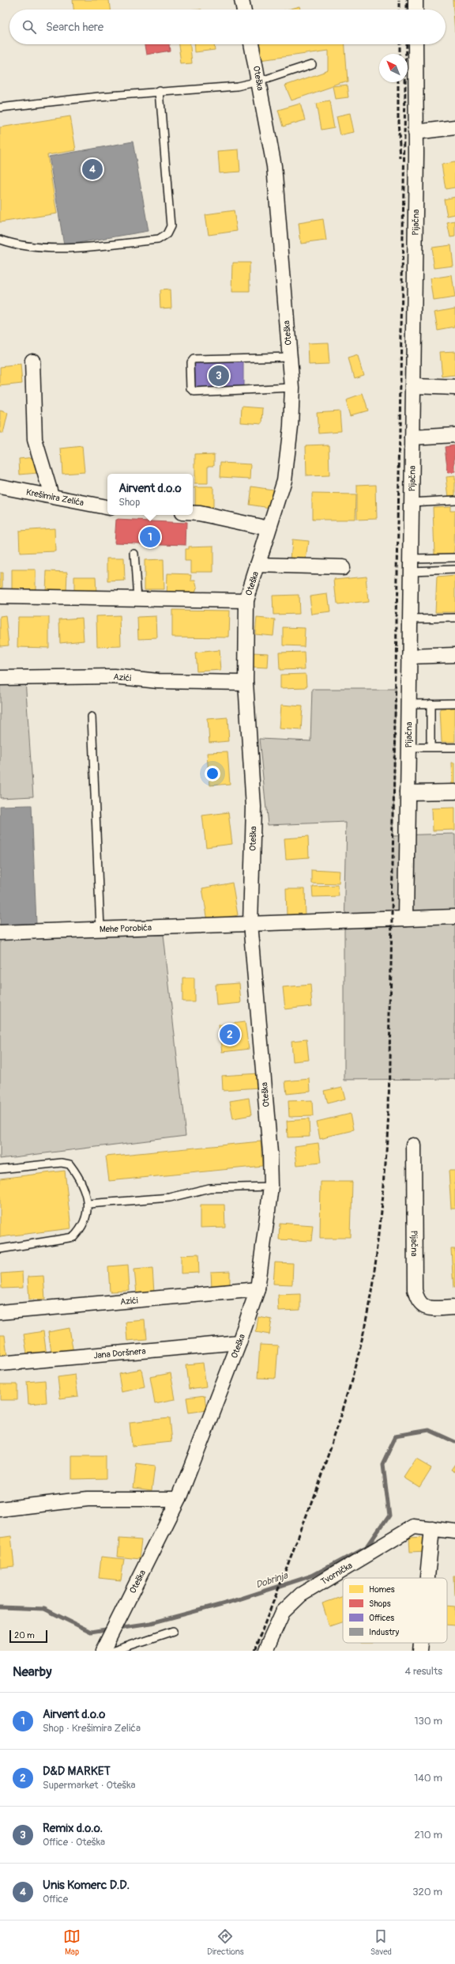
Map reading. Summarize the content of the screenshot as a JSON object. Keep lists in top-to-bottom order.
{
  "streets": {
    "street": [
      "Oteška",
      "Pijačna",
      "Krešimira Zelića",
      "Azići",
      "Mehe Porobića",
      "Jana Doršnera",
      "Tvornička"
    ]
  },
  "crossings": [
    ["Oteška", "Azići"],
    ["Oteška", "Mehe Porobića"],
    ["Oteška", "Jana Doršnera"]
  ],
  "water": ["Dobrinja"],
  "legend": [
    "Homes",
    "Shops",
    "Offices",
    "Industry"
  ],
  "scale_bar": "20 m",
  "north": "top left",
  "page": {
    "search": "Search here",
    "pins": [
      "4",
      "3",
      "1",
      "2"
    ],
    "popup": ["Airvent d.o.o", "Shop"],
    "scale": "20 m",
    "heading": ["Nearby", "4 results"],
    "list": [
      {
        "mark": "1",
        "name": "Airvent d.o.o",
        "note": "Shop · Krešimira Zelića",
        "value": "130 m"
      },
      {
        "mark": "2",
        "name": "D&D MARKET",
        "note": "Supermarket · Oteška",
        "value": "140 m"
      },
      {
        "mark": "3",
        "name": "Remix d.o.o.",
        "note": "Office · Oteška",
        "value": "210 m"
      },
      {
        "mark": "4",
        "name": "Unis Komerc D.D.",
        "note": "Office",
        "value": "320 m"
      }
    ],
    "nav": ["Map", "Directions", "Saved"]
  }
}
